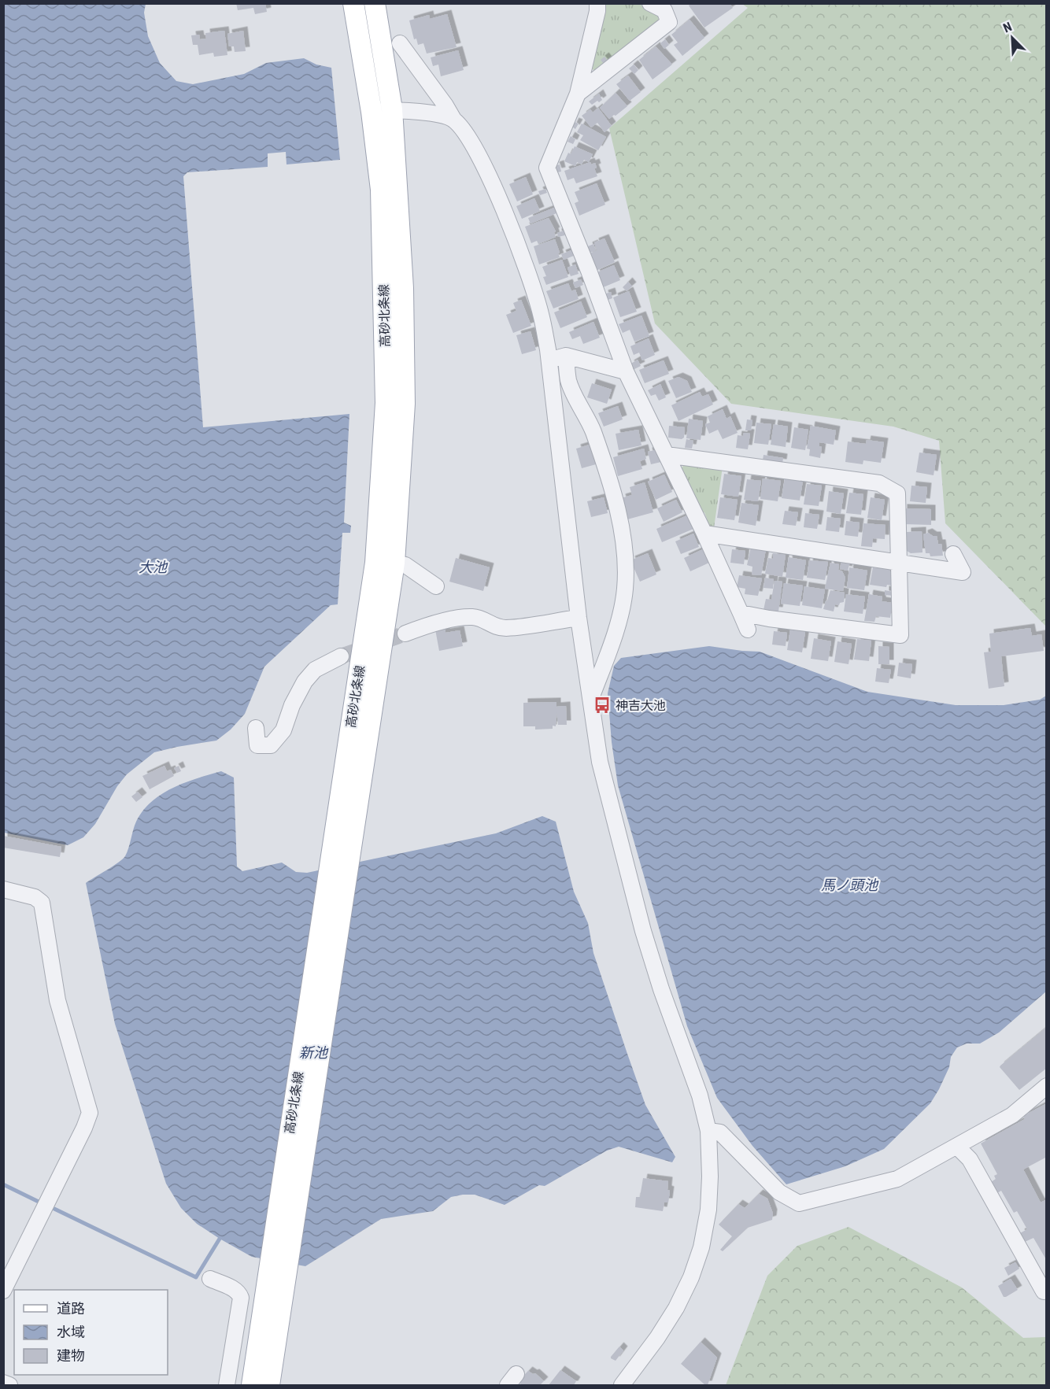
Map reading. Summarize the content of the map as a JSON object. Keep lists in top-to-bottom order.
{
  "streets": {
    "main road": ["高砂北条線"]
  },
  "water": ["大池", "馬ノ頭池", "新池"],
  "places": {
    "bus stop": ["神吉大池"]
  },
  "legend": ["道路", "水域", "建物"],
  "north": "top left"
}
